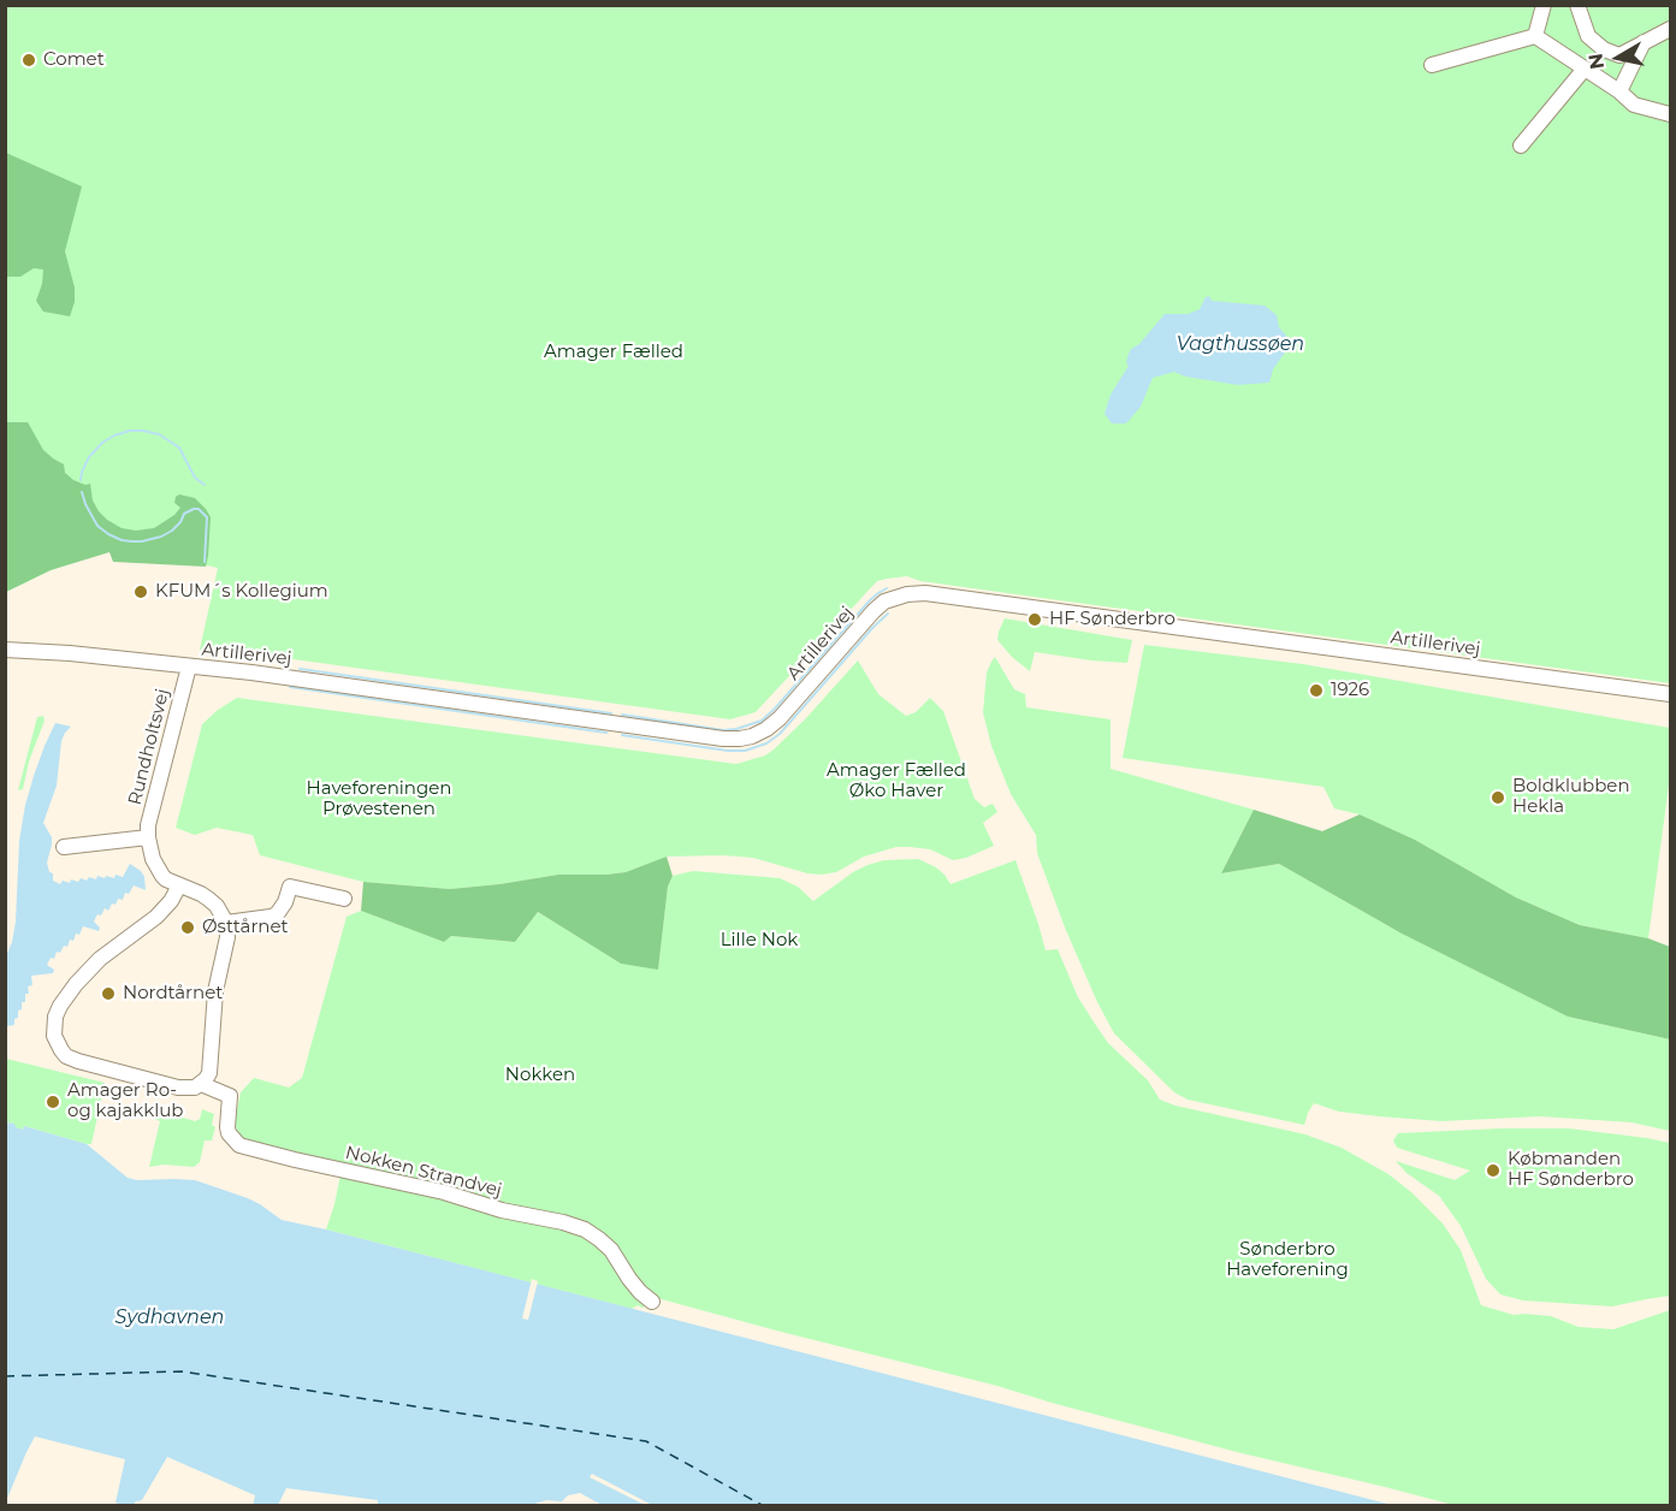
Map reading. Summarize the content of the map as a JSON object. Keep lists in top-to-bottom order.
{
  "streets": {
    "street": ["Artillerivej", "Rundholtsvej", "Nokken Strandvej"]
  },
  "crossings": [
    ["Artillerivej", "Rundholtsvej"]
  ],
  "water": ["Vagthussøen", "Sydhavnen"],
  "parks": [
    "Amager Fælled",
    "Amager Fælled Øko Haver",
    "Haveforeningen Prøvestenen",
    "Lille Nok",
    "Nokken",
    "Sønderbro Haveforening"
  ],
  "places": [
    "Comet",
    "KFUM´s Kollegium",
    "HF Sønderbro",
    "1926",
    "Boldklubben Hekla",
    "Østtårnet",
    "Nordtårnet",
    "Amager Ro- og kajakklub",
    "Købmanden HF Sønderbro"
  ],
  "north": "left"
}
